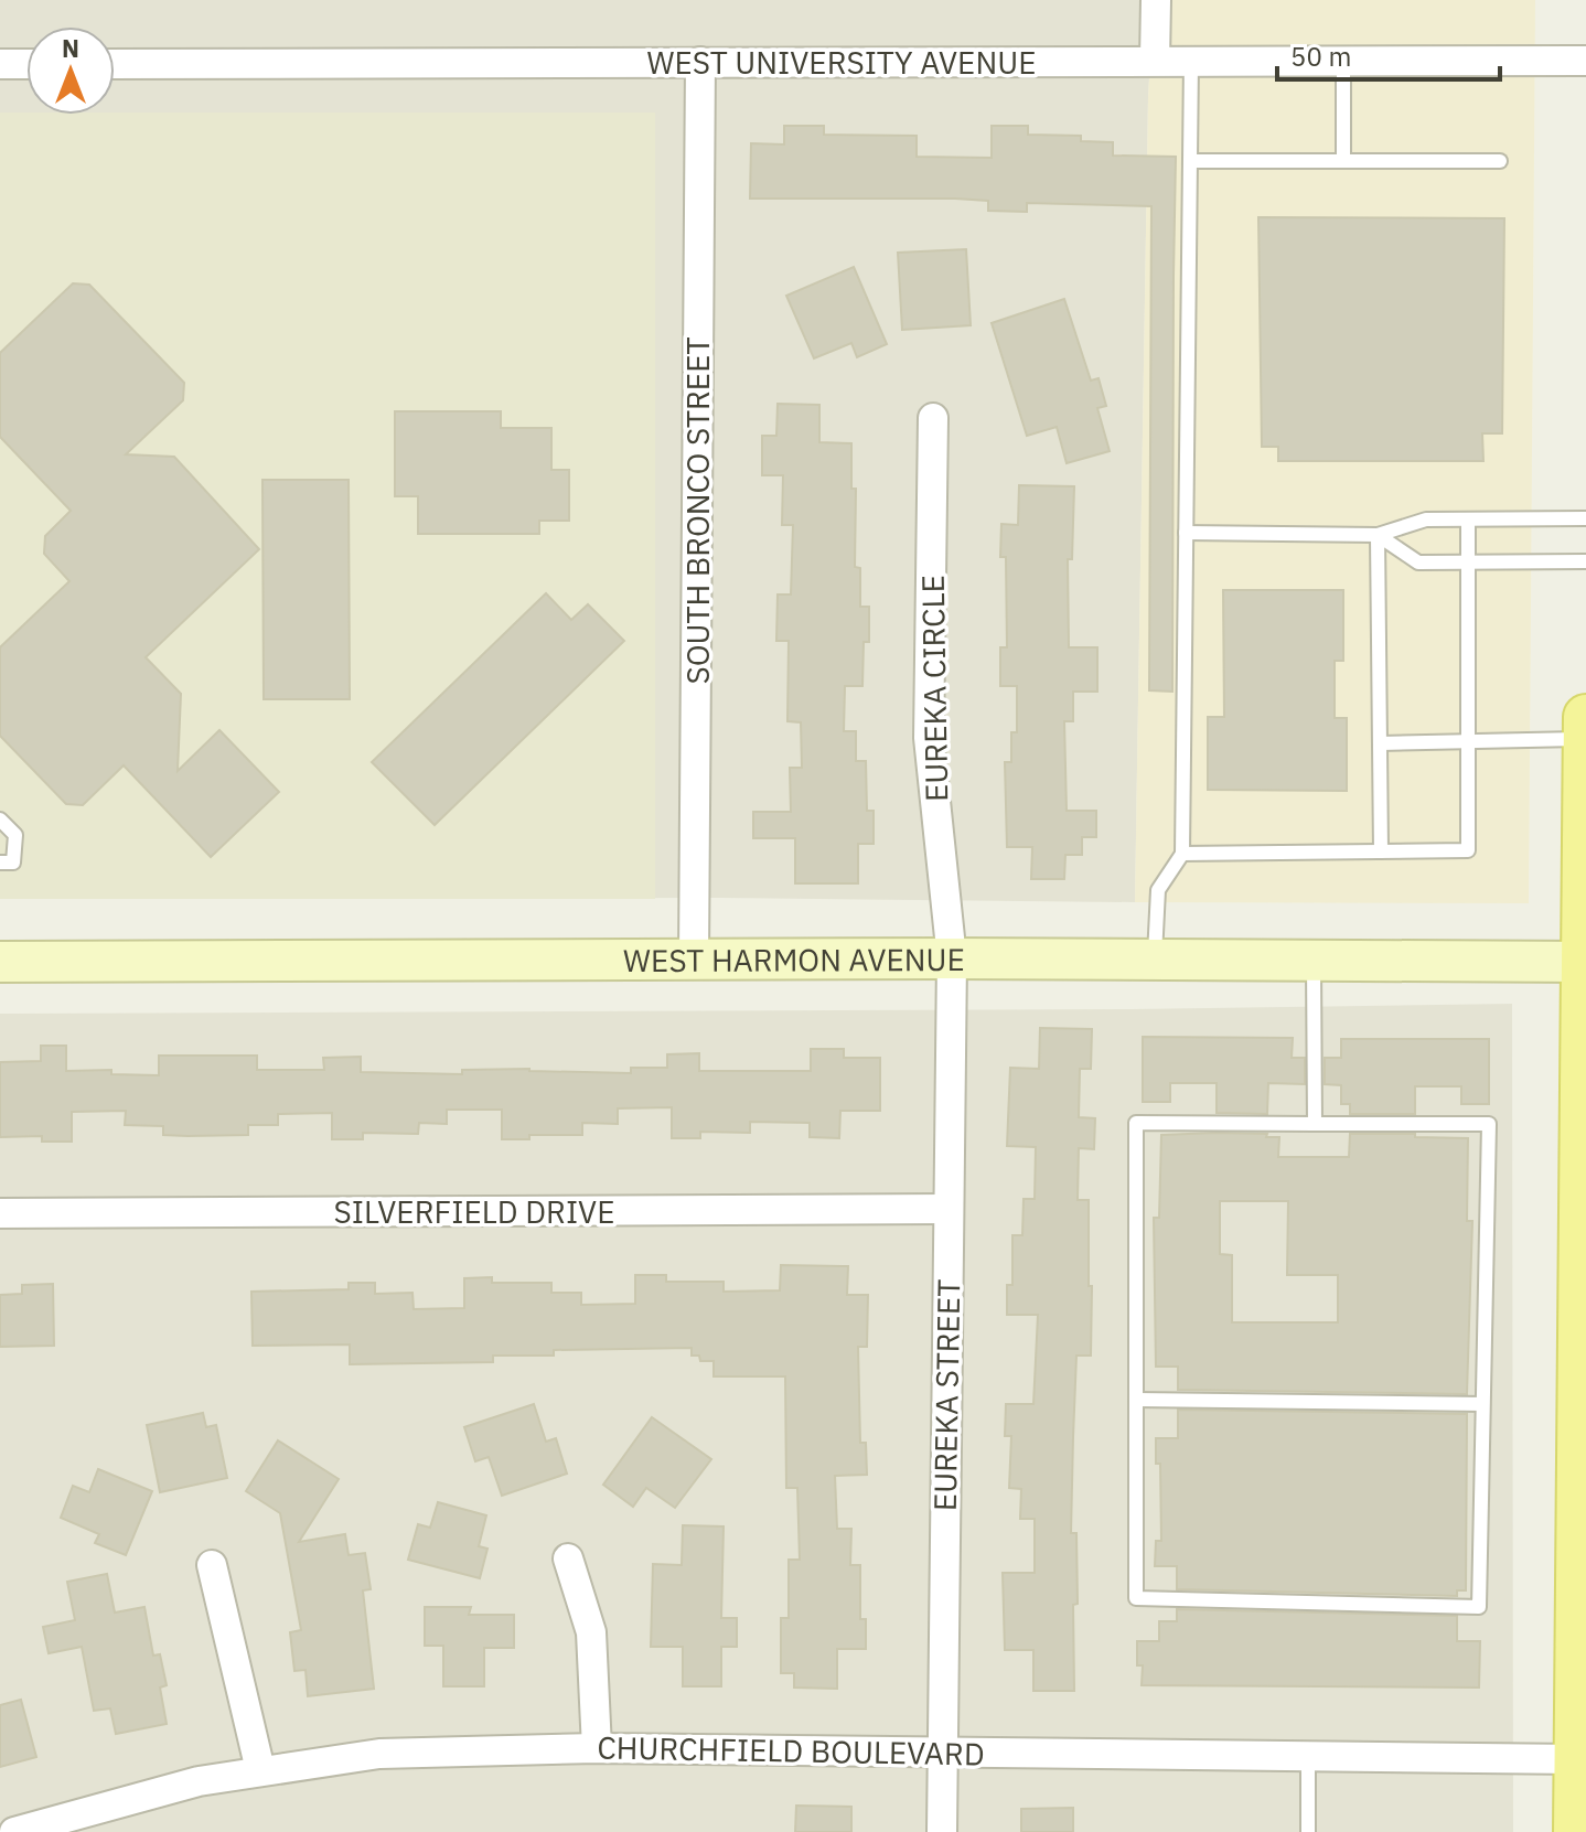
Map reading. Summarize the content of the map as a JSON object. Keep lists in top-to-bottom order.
{
  "streets": {
    "main road": ["WEST HARMON AVENUE"],
    "street": [
      "WEST UNIVERSITY AVENUE",
      "SOUTH BRONCO STREET",
      "EUREKA CIRCLE",
      "SILVERFIELD DRIVE",
      "EUREKA STREET",
      "CHURCHFIELD BOULEVARD"
    ]
  },
  "crossings": [
    ["WEST UNIVERSITY AVENUE", "SOUTH BRONCO STREET"],
    ["SOUTH BRONCO STREET", "WEST HARMON AVENUE"],
    ["EUREKA CIRCLE", "WEST HARMON AVENUE"],
    ["EUREKA CIRCLE", "EUREKA STREET"],
    ["WEST HARMON AVENUE", "EUREKA STREET"],
    ["SILVERFIELD DRIVE", "EUREKA STREET"],
    ["EUREKA STREET", "CHURCHFIELD BOULEVARD"]
  ],
  "scale_bar": "50 m",
  "north": "top"
}
